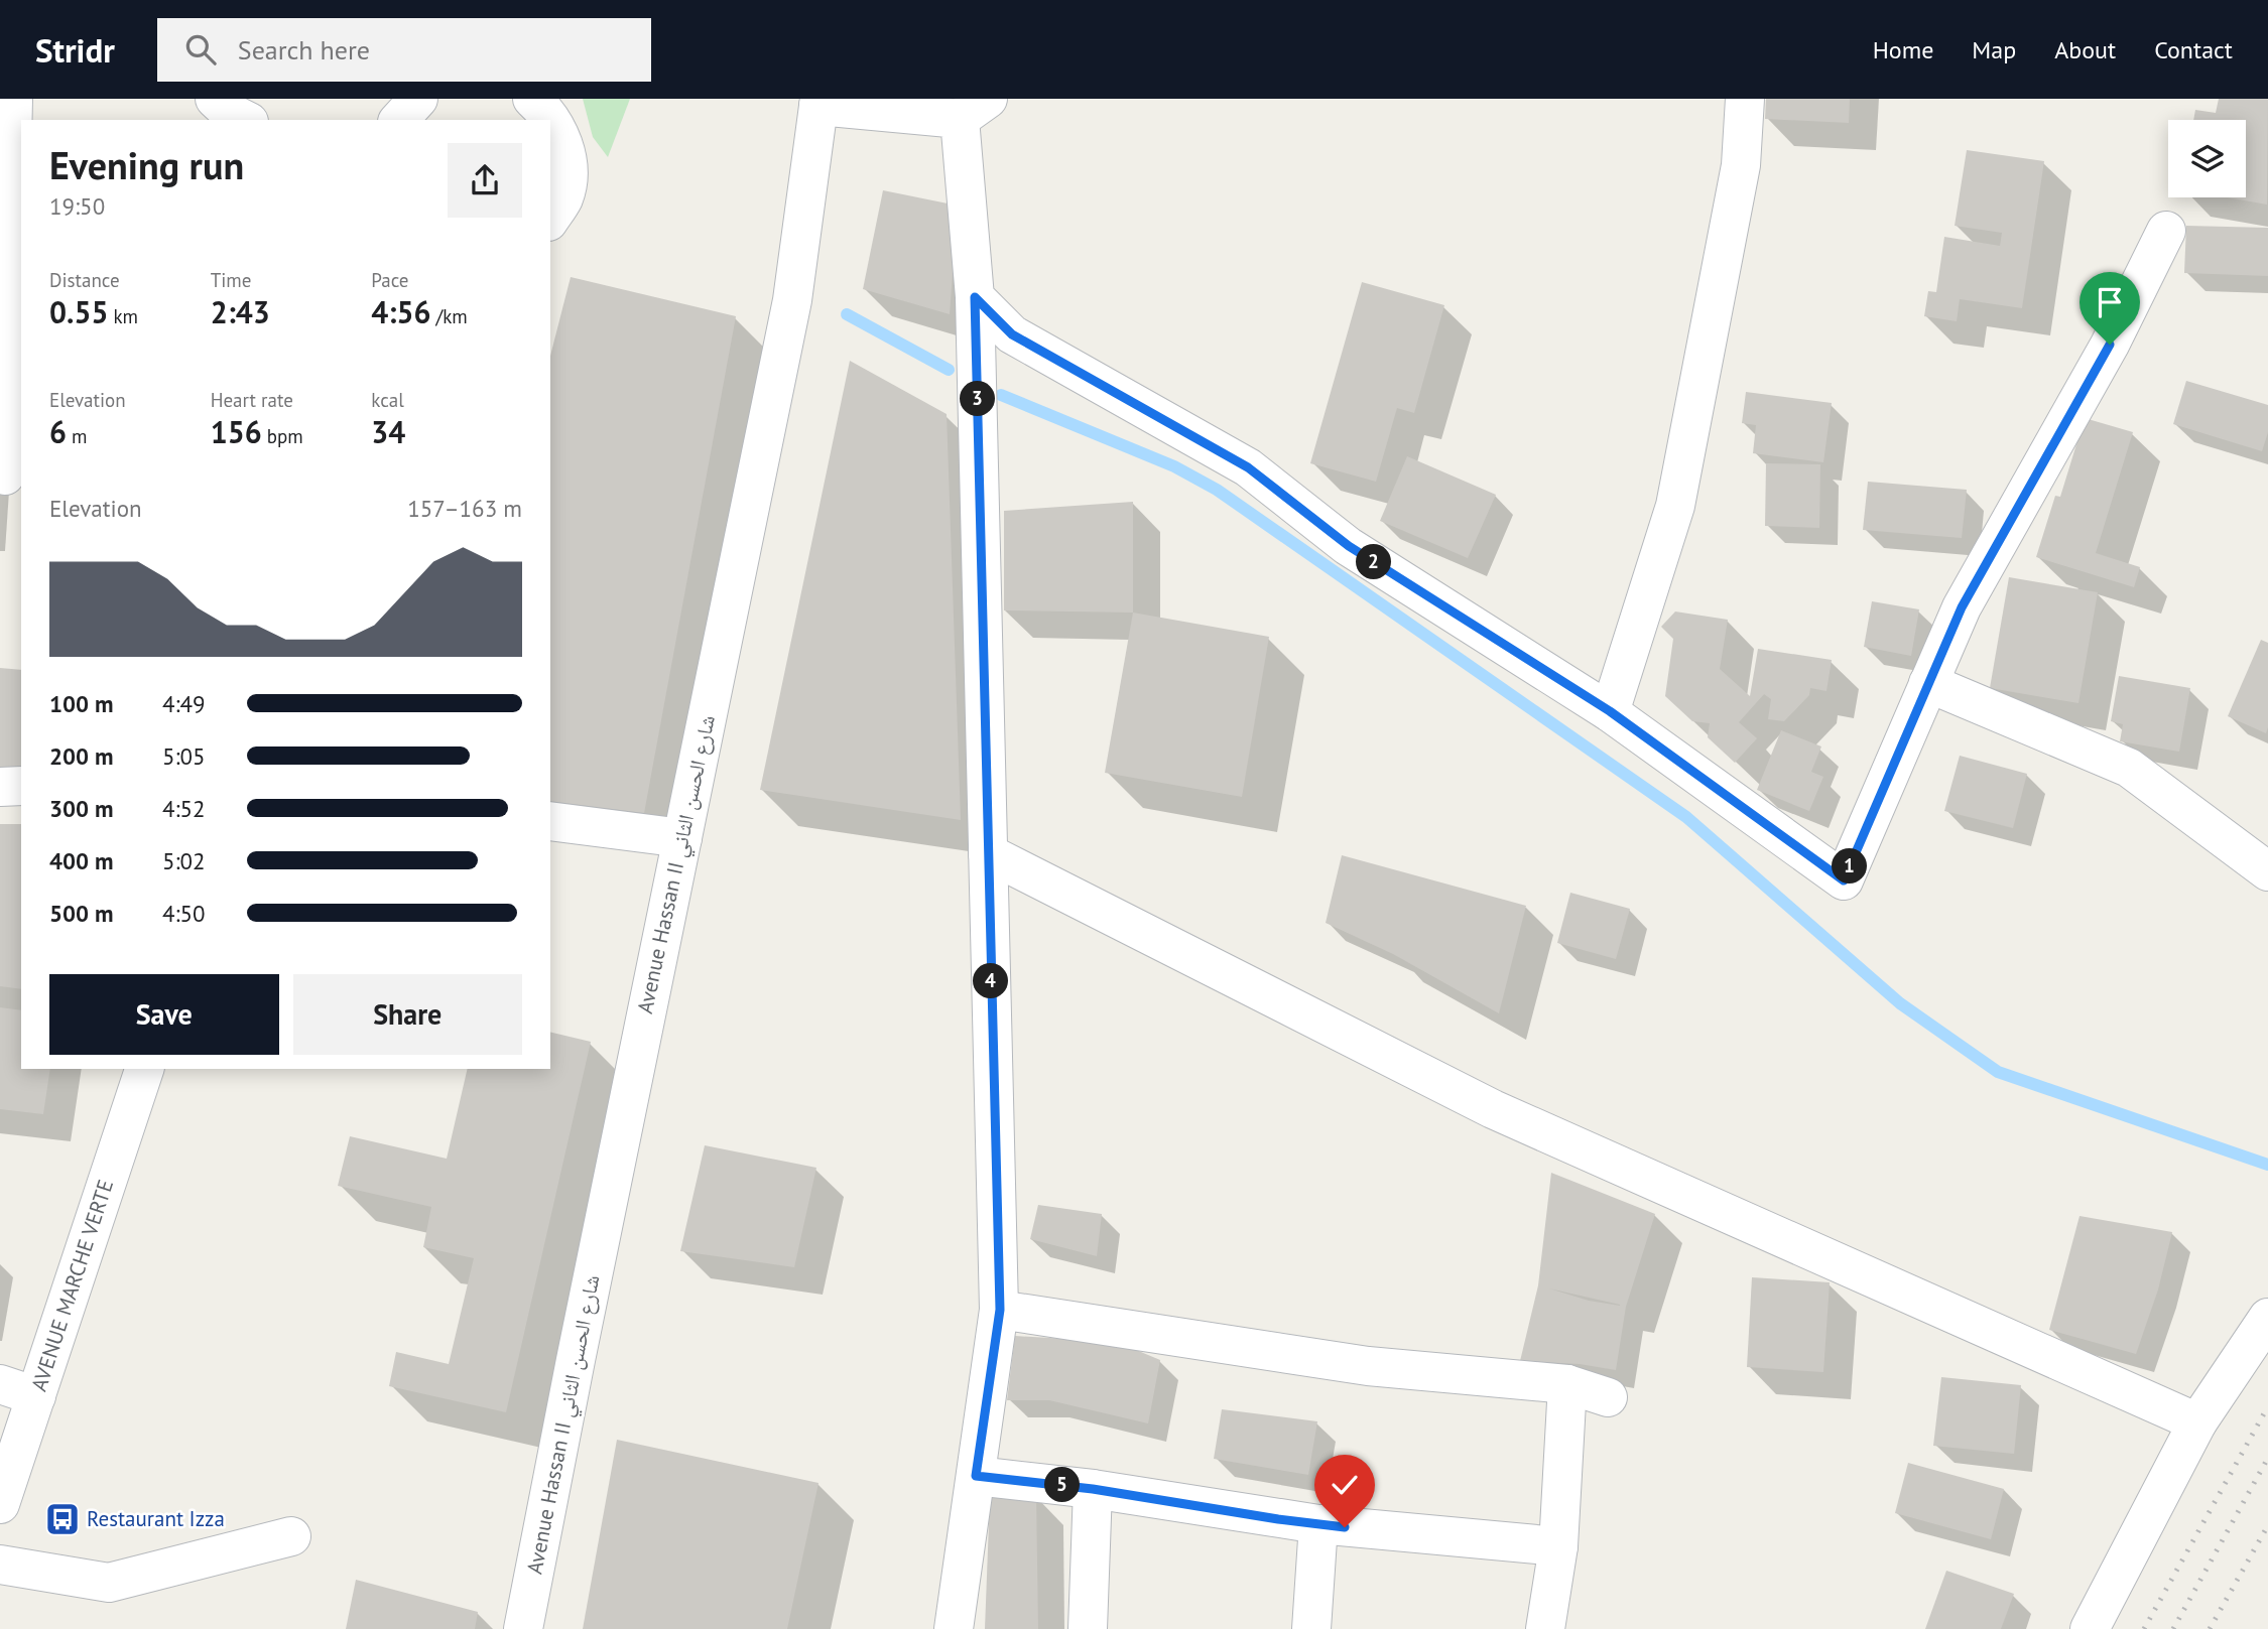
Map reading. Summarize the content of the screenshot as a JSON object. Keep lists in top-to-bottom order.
{
  "streets": {
    "street": ["Avenue Hassan II شارع الحسن الثاني", "AVENUE MARCHE VERTE"]
  },
  "places": {
    "bus stop": ["Restaurant Izza"]
  },
  "page": {
    "header": "Stridr",
    "search": "Search here",
    "nav": [
      "Home",
      "Map",
      "About",
      "Contact"
    ],
    "heading": ["Evening run", "19:50"],
    "stats": [
      ["Distance", "0.55 km"],
      ["Time", "2:43"],
      ["Pace", "4:56 /km"],
      ["Elevation", "6 m"],
      ["Heart rate", "156 bpm"],
      ["kcal", "34"]
    ],
    "pins": [
      "3",
      "2",
      "1",
      "4",
      "5"
    ],
    "chart": ["Elevation", "157–163 m"],
    "list": [
      {
        "name": "100 m",
        "note": "4:49"
      },
      {
        "name": "200 m",
        "note": "5:05"
      },
      {
        "name": "300 m",
        "note": "4:52"
      },
      {
        "name": "400 m",
        "note": "5:02"
      },
      {
        "name": "500 m",
        "note": "4:50"
      }
    ],
    "buttons": ["Save", "Share"]
  }
}
